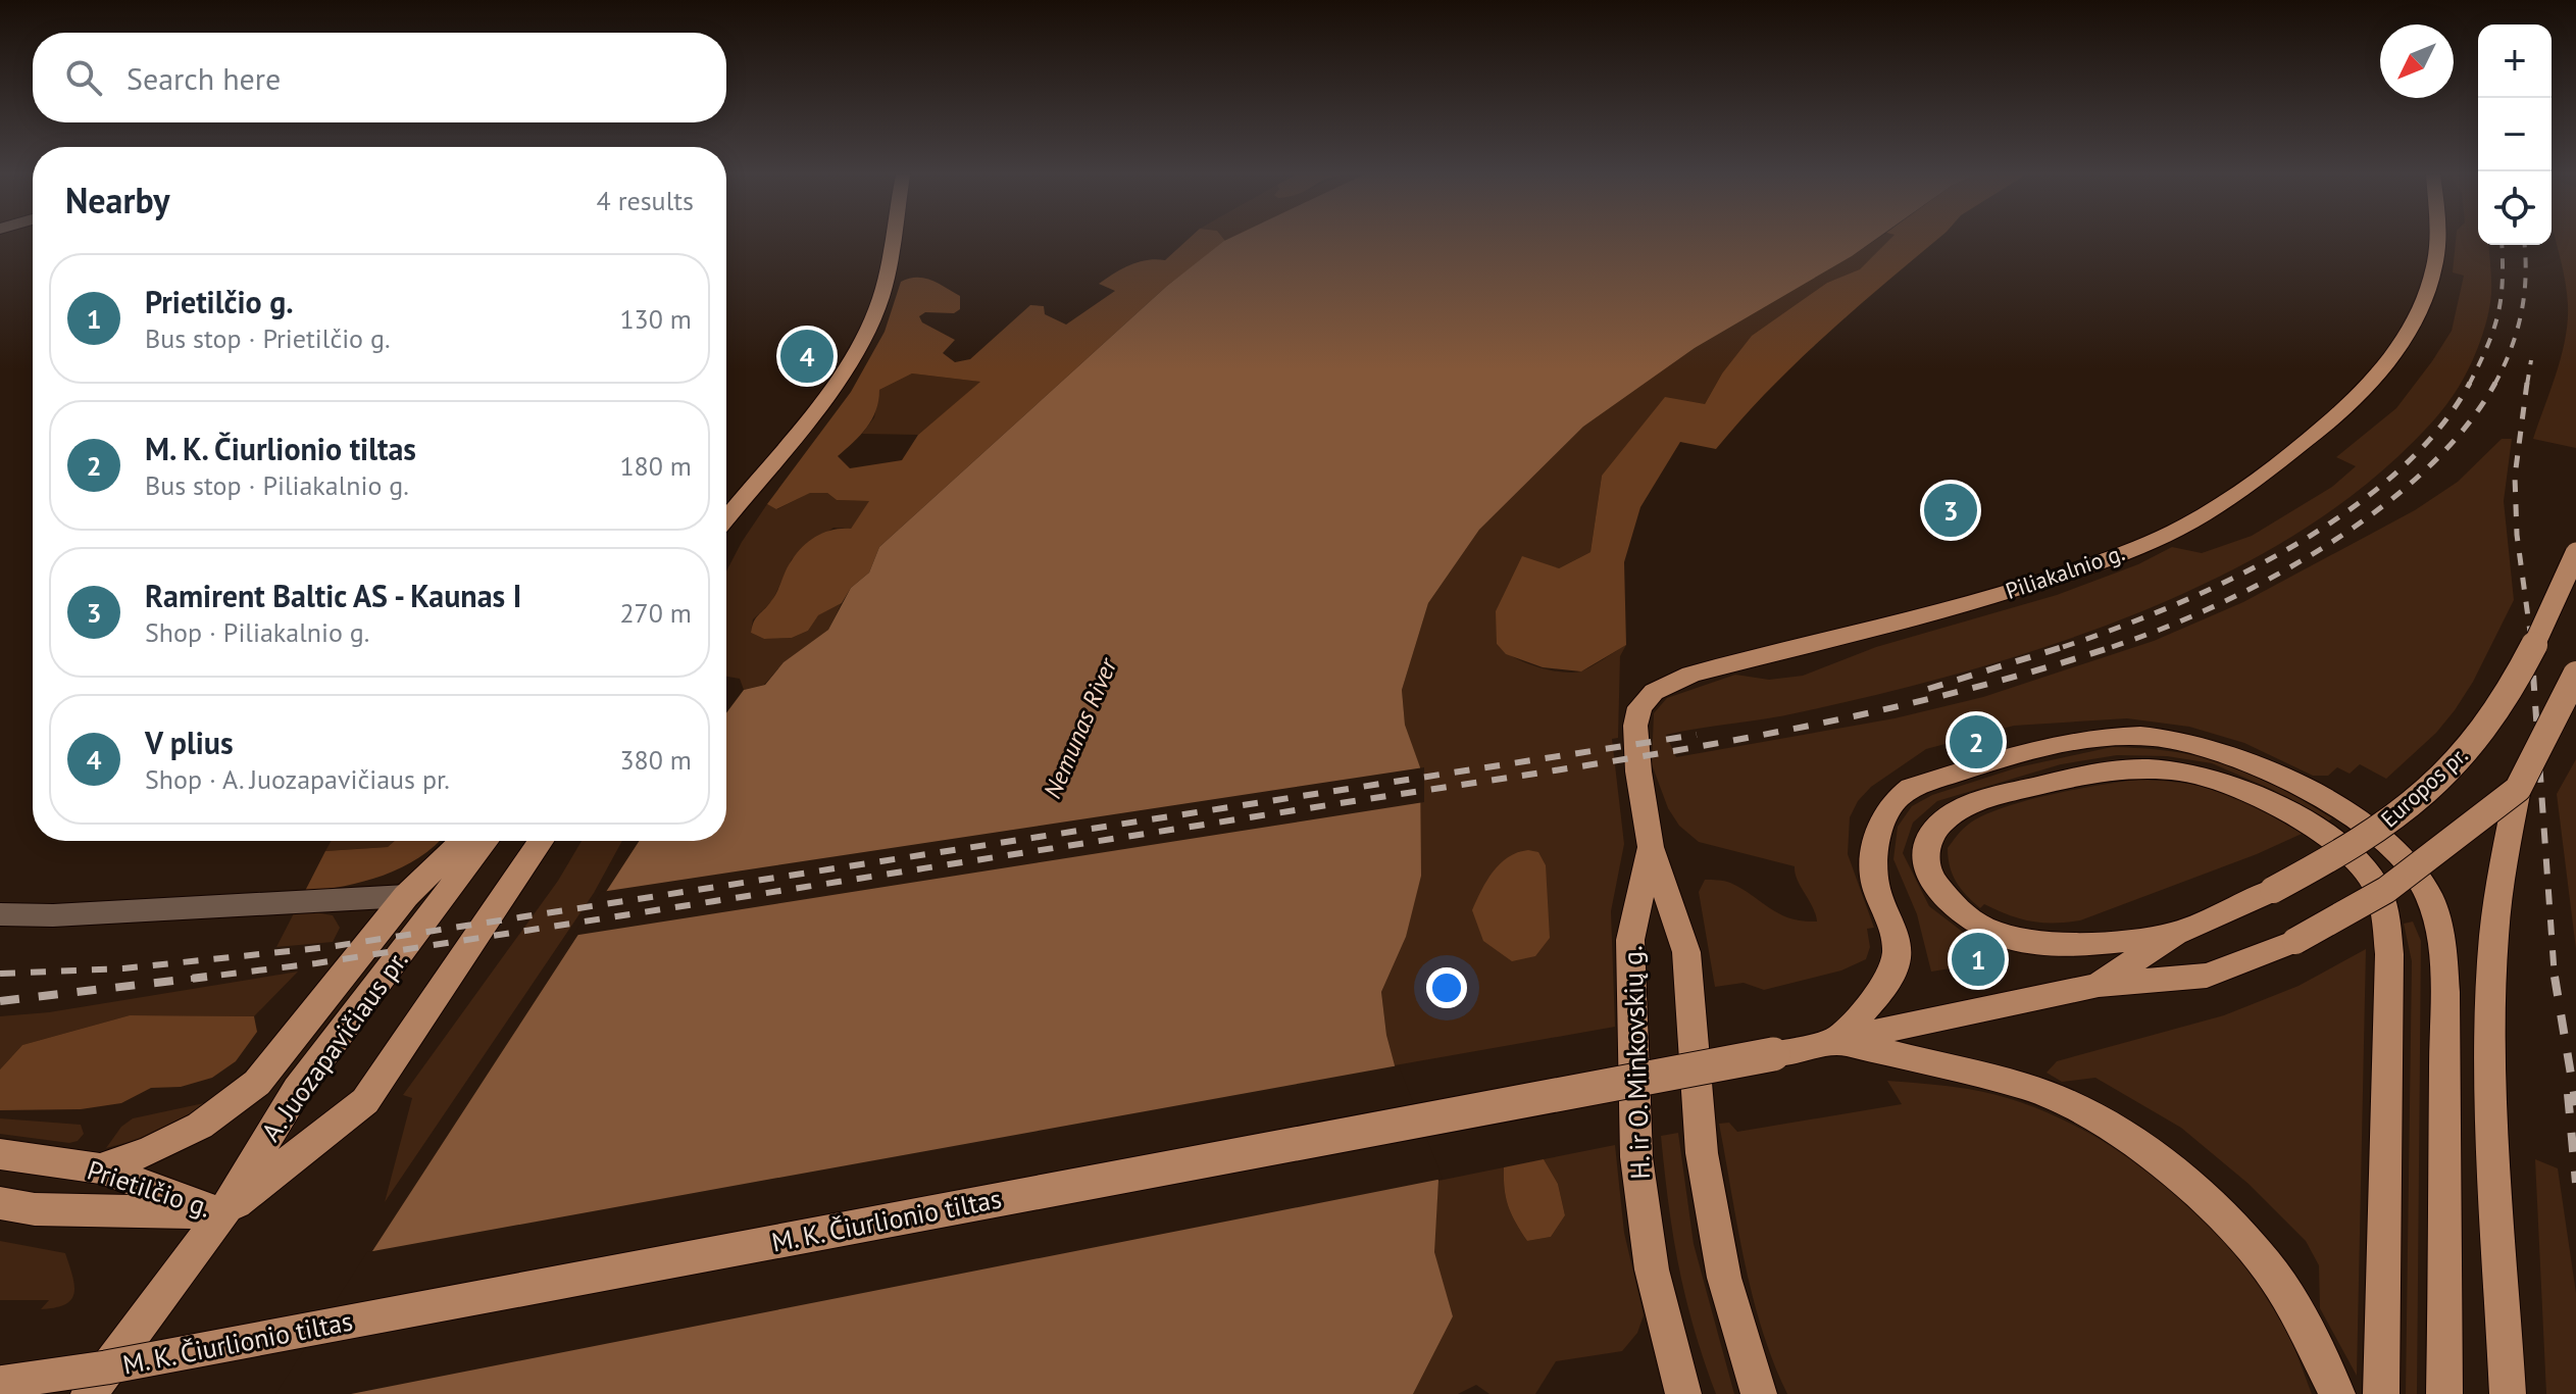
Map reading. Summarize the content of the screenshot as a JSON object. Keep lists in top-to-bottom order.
{
  "streets": {
    "main road": [
      "Piliakalnio g.",
      "Europos pr.",
      "A. Juozapavičiaus pr.",
      "H. ir O. Minkovskių g.",
      "Prietilčio g.",
      "M. K. Čiurlionio tiltas"
    ]
  },
  "crossings": [
    ["Piliakalnio g.", "H. ir O. Minkovskių g."],
    ["A. Juozapavičiaus pr.", "Prietilčio g."]
  ],
  "water": ["Nemunas River"],
  "north": "bottom left",
  "page": {
    "map_buttons": ["+", "−"],
    "search": "Search here",
    "heading": ["Nearby", "4 results"],
    "list": [
      {
        "mark": "1",
        "name": "Prietilčio g.",
        "note": "Bus stop · Prietilčio g.",
        "value": "130 m"
      },
      {
        "mark": "2",
        "name": "M. K. Čiurlionio tiltas",
        "note": "Bus stop · Piliakalnio g.",
        "value": "180 m"
      },
      {
        "mark": "3",
        "name": "Ramirent Baltic AS - Kaunas I",
        "note": "Shop · Piliakalnio g.",
        "value": "270 m"
      },
      {
        "mark": "4",
        "name": "V plius",
        "note": "Shop · A. Juozapavičiaus pr.",
        "value": "380 m"
      }
    ],
    "pins": [
      "4",
      "3",
      "2",
      "1"
    ]
  }
}
